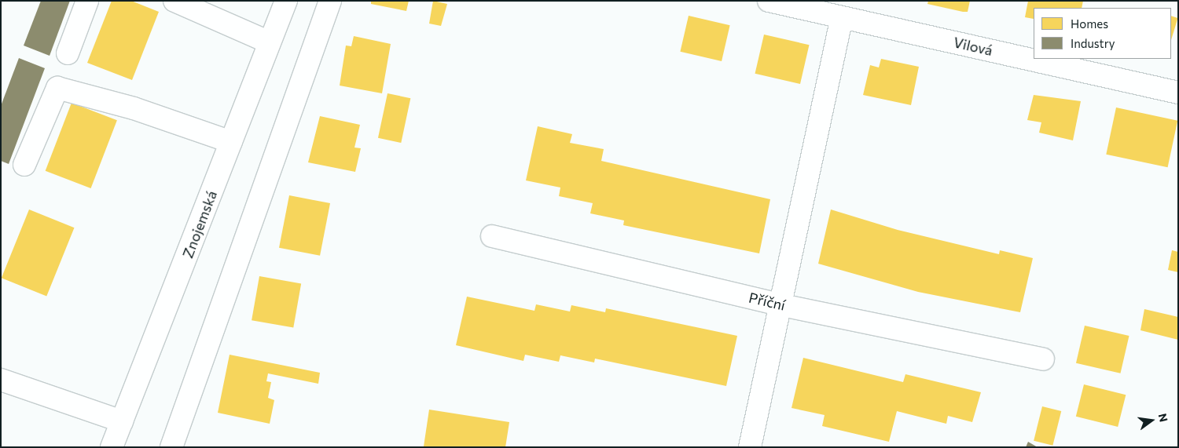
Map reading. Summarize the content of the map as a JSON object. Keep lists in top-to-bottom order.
{
  "streets": {
    "street": ["Vilová", "Znojemská", "Příční"]
  },
  "legend": ["Homes", "Industry"],
  "north": "right"
}
